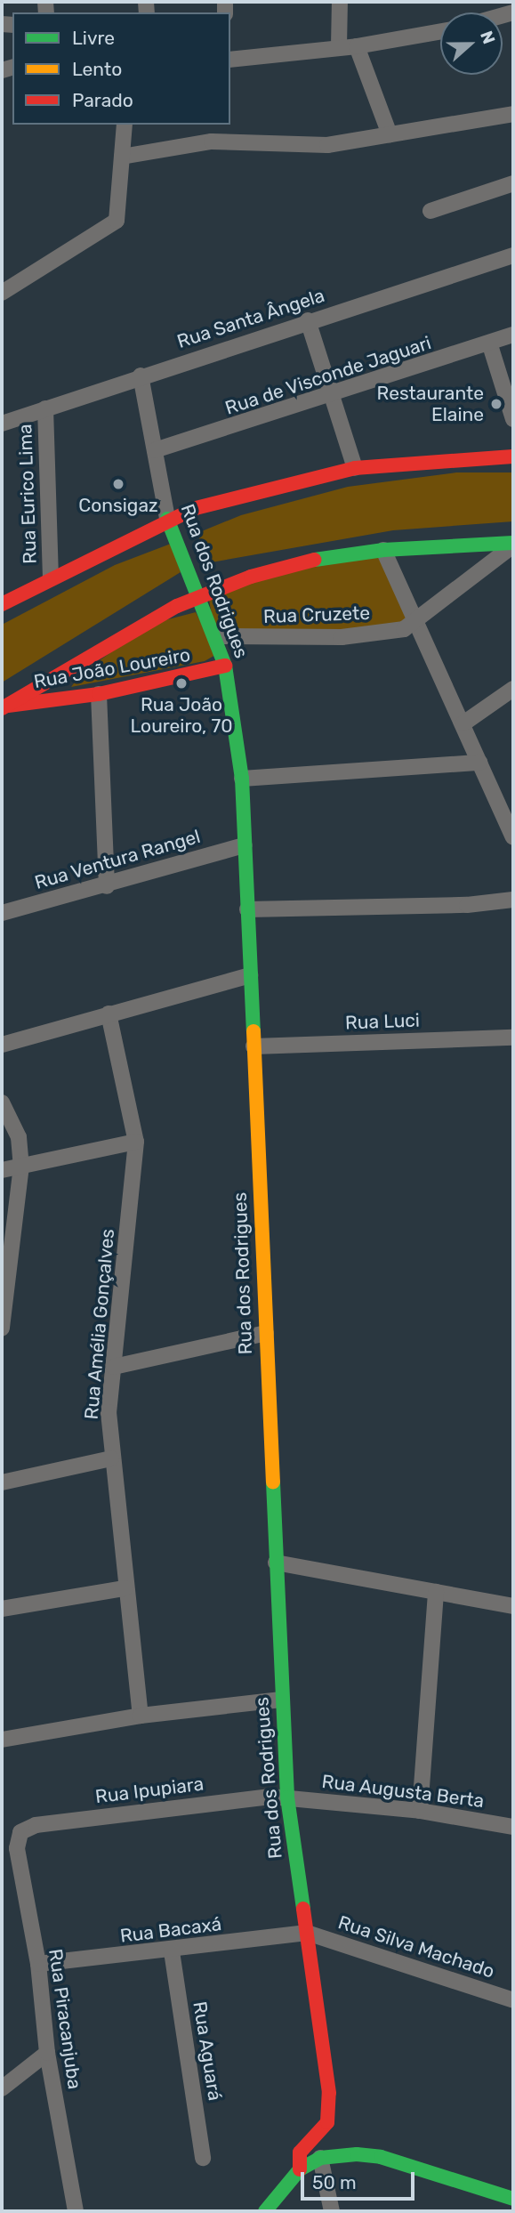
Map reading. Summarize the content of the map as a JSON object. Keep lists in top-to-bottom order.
{
  "streets": {
    "street": [
      "Rua Santa Ângela",
      "Rua de Visconde Jaguari",
      "Rua Eurico Lima",
      "Rua dos Rodrigues",
      "Rua Cruzete",
      "Rua João Loureiro",
      "Rua Ventura Rangel",
      "Rua Luci",
      "Rua Amélia Gonçalves",
      "Rua Ipupiara",
      "Rua Augusta Berta",
      "Rua Bacaxá",
      "Rua Silva Machado",
      "Rua Piracanjuba",
      "Rua Aguará"
    ]
  },
  "crossings": [
    ["Rua Santa Ângela", "Rua Eurico Lima"],
    ["Rua Santa Ângela", "Rua dos Rodrigues"],
    ["Rua de Visconde Jaguari", "Rua dos Rodrigues"],
    ["Rua dos Rodrigues", "Rua Cruzete"],
    ["Rua dos Rodrigues", "Rua João Loureiro"],
    ["Rua dos Rodrigues", "Rua Ventura Rangel"],
    ["Rua dos Rodrigues", "Rua Luci"],
    ["Rua dos Rodrigues", "Rua Ipupiara"],
    ["Rua dos Rodrigues", "Rua Augusta Berta"],
    ["Rua dos Rodrigues", "Rua Bacaxá"],
    ["Rua dos Rodrigues", "Rua Silva Machado"],
    ["Rua Ipupiara", "Rua Augusta Berta"],
    ["Rua Ipupiara", "Rua Piracanjuba"],
    ["Rua Bacaxá", "Rua Silva Machado"],
    ["Rua Bacaxá", "Rua Piracanjuba"],
    ["Rua Bacaxá", "Rua Aguará"]
  ],
  "places": ["Restaurante Elaine", "Consigaz", "Rua João Loureiro, 70"],
  "legend": ["Livre", "Lento", "Parado"],
  "scale_bar": "50 m",
  "north": "right"
}
